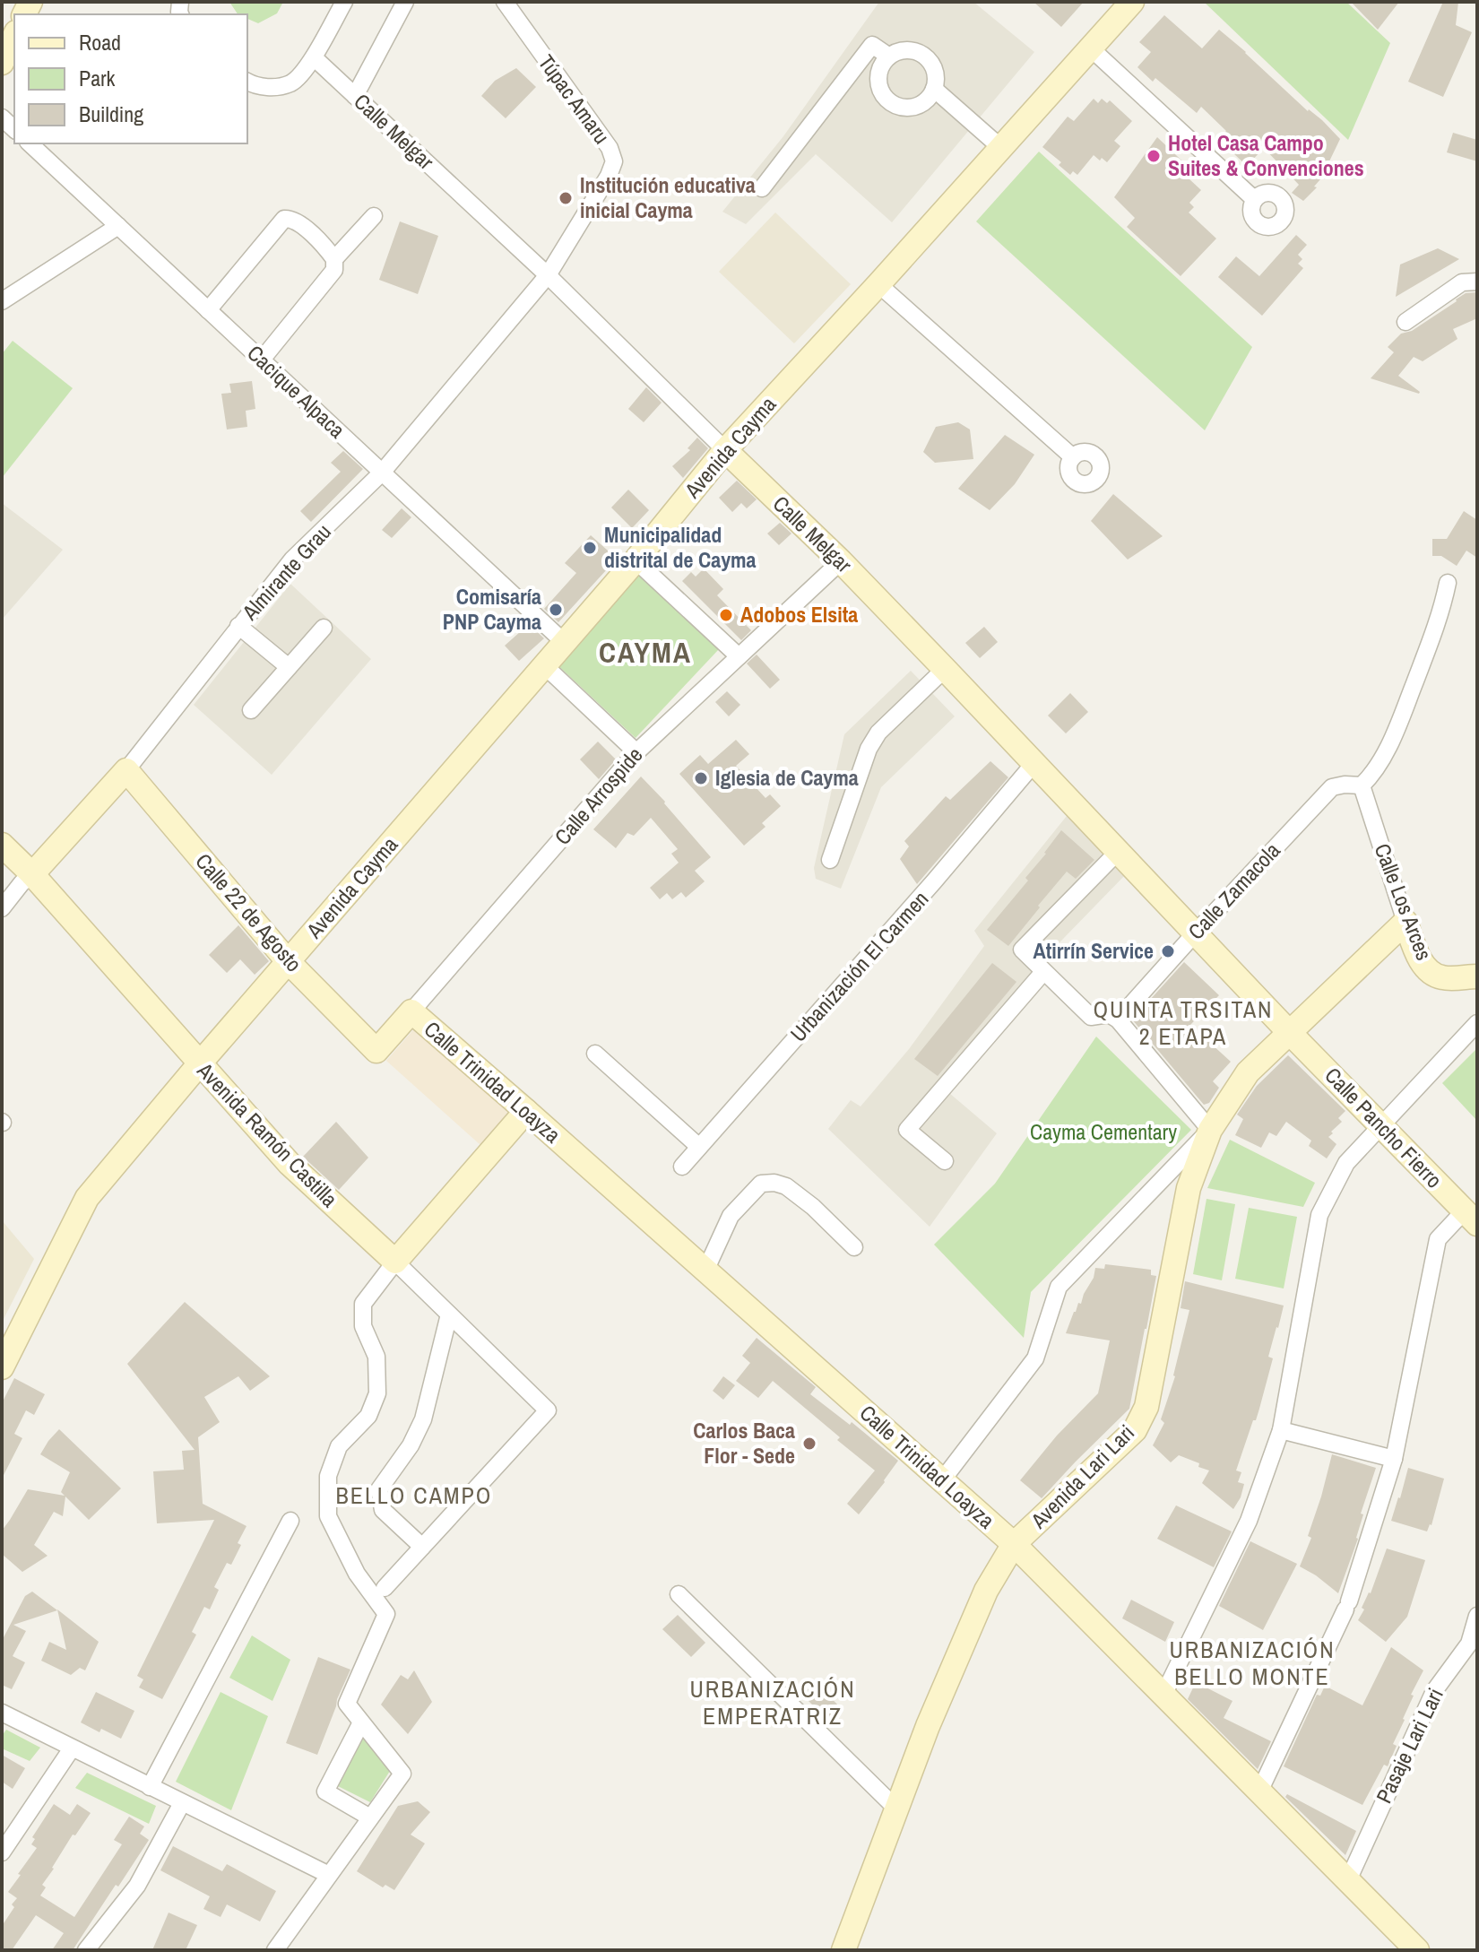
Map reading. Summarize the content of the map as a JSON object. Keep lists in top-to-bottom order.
{
  "streets": {
    "street": [
      "Túpac Amaru",
      "Calle Melgar",
      "Cacique Alpaca",
      "Avenida Cayma",
      "Almirante Grau",
      "Calle Arrospide",
      "Calle Zamacola",
      "Calle Los Arces",
      "Calle 22 de Agosto",
      "Urbanización El Carmen",
      "Calle Trinidad Loayza",
      "Calle Pancho Fierro",
      "Avenida Ramón Castilla",
      "Avenida Lari Lari",
      "Pasaje Lari Lari"
    ]
  },
  "crossings": [
    ["Túpac Amaru", "Calle Melgar"],
    ["Túpac Amaru", "Almirante Grau"],
    ["Calle Melgar", "Avenida Cayma"],
    ["Calle Melgar", "Almirante Grau"],
    ["Calle Melgar", "Calle Arrospide"],
    ["Calle Melgar", "Calle Zamacola"],
    ["Calle Melgar", "Urbanización El Carmen"],
    ["Calle Melgar", "Calle Pancho Fierro"],
    ["Calle Melgar", "Avenida Lari Lari"],
    ["Cacique Alpaca", "Avenida Cayma"],
    ["Cacique Alpaca", "Almirante Grau"],
    ["Avenida Cayma", "Calle 22 de Agosto"],
    ["Avenida Cayma", "Avenida Ramón Castilla"],
    ["Almirante Grau", "Calle 22 de Agosto"],
    ["Almirante Grau", "Avenida Ramón Castilla"],
    ["Calle Arrospide", "Calle 22 de Agosto"],
    ["Calle Arrospide", "Calle Trinidad Loayza"],
    ["Calle Zamacola", "Calle Los Arces"],
    ["Calle Los Arces", "Avenida Lari Lari"],
    ["Calle Trinidad Loayza", "Avenida Lari Lari"],
    ["Calle Trinidad Loayza", "Pasaje Lari Lari"],
    ["Calle Pancho Fierro", "Avenida Lari Lari"]
  ],
  "districts": [
    "CAYMA",
    "QUINTA TRSITAN 2 ETAPA",
    "BELLO CAMPO",
    "URBANIZACIÓN BELLO MONTE",
    "URBANIZACIÓN EMPERATRIZ"
  ],
  "parks": ["Cayma Cementary"],
  "places": [
    "Hotel Casa Campo Suites & Convenciones",
    "Institución educativa inicial Cayma",
    "Municipalidad distrital de Cayma",
    "Comisaría PNP Cayma",
    "Adobos Elsita",
    "Iglesia de Cayma",
    "Atirrín Service",
    "Carlos Baca Flor - Sede"
  ],
  "legend": ["Road", "Park", "Building"]
}
